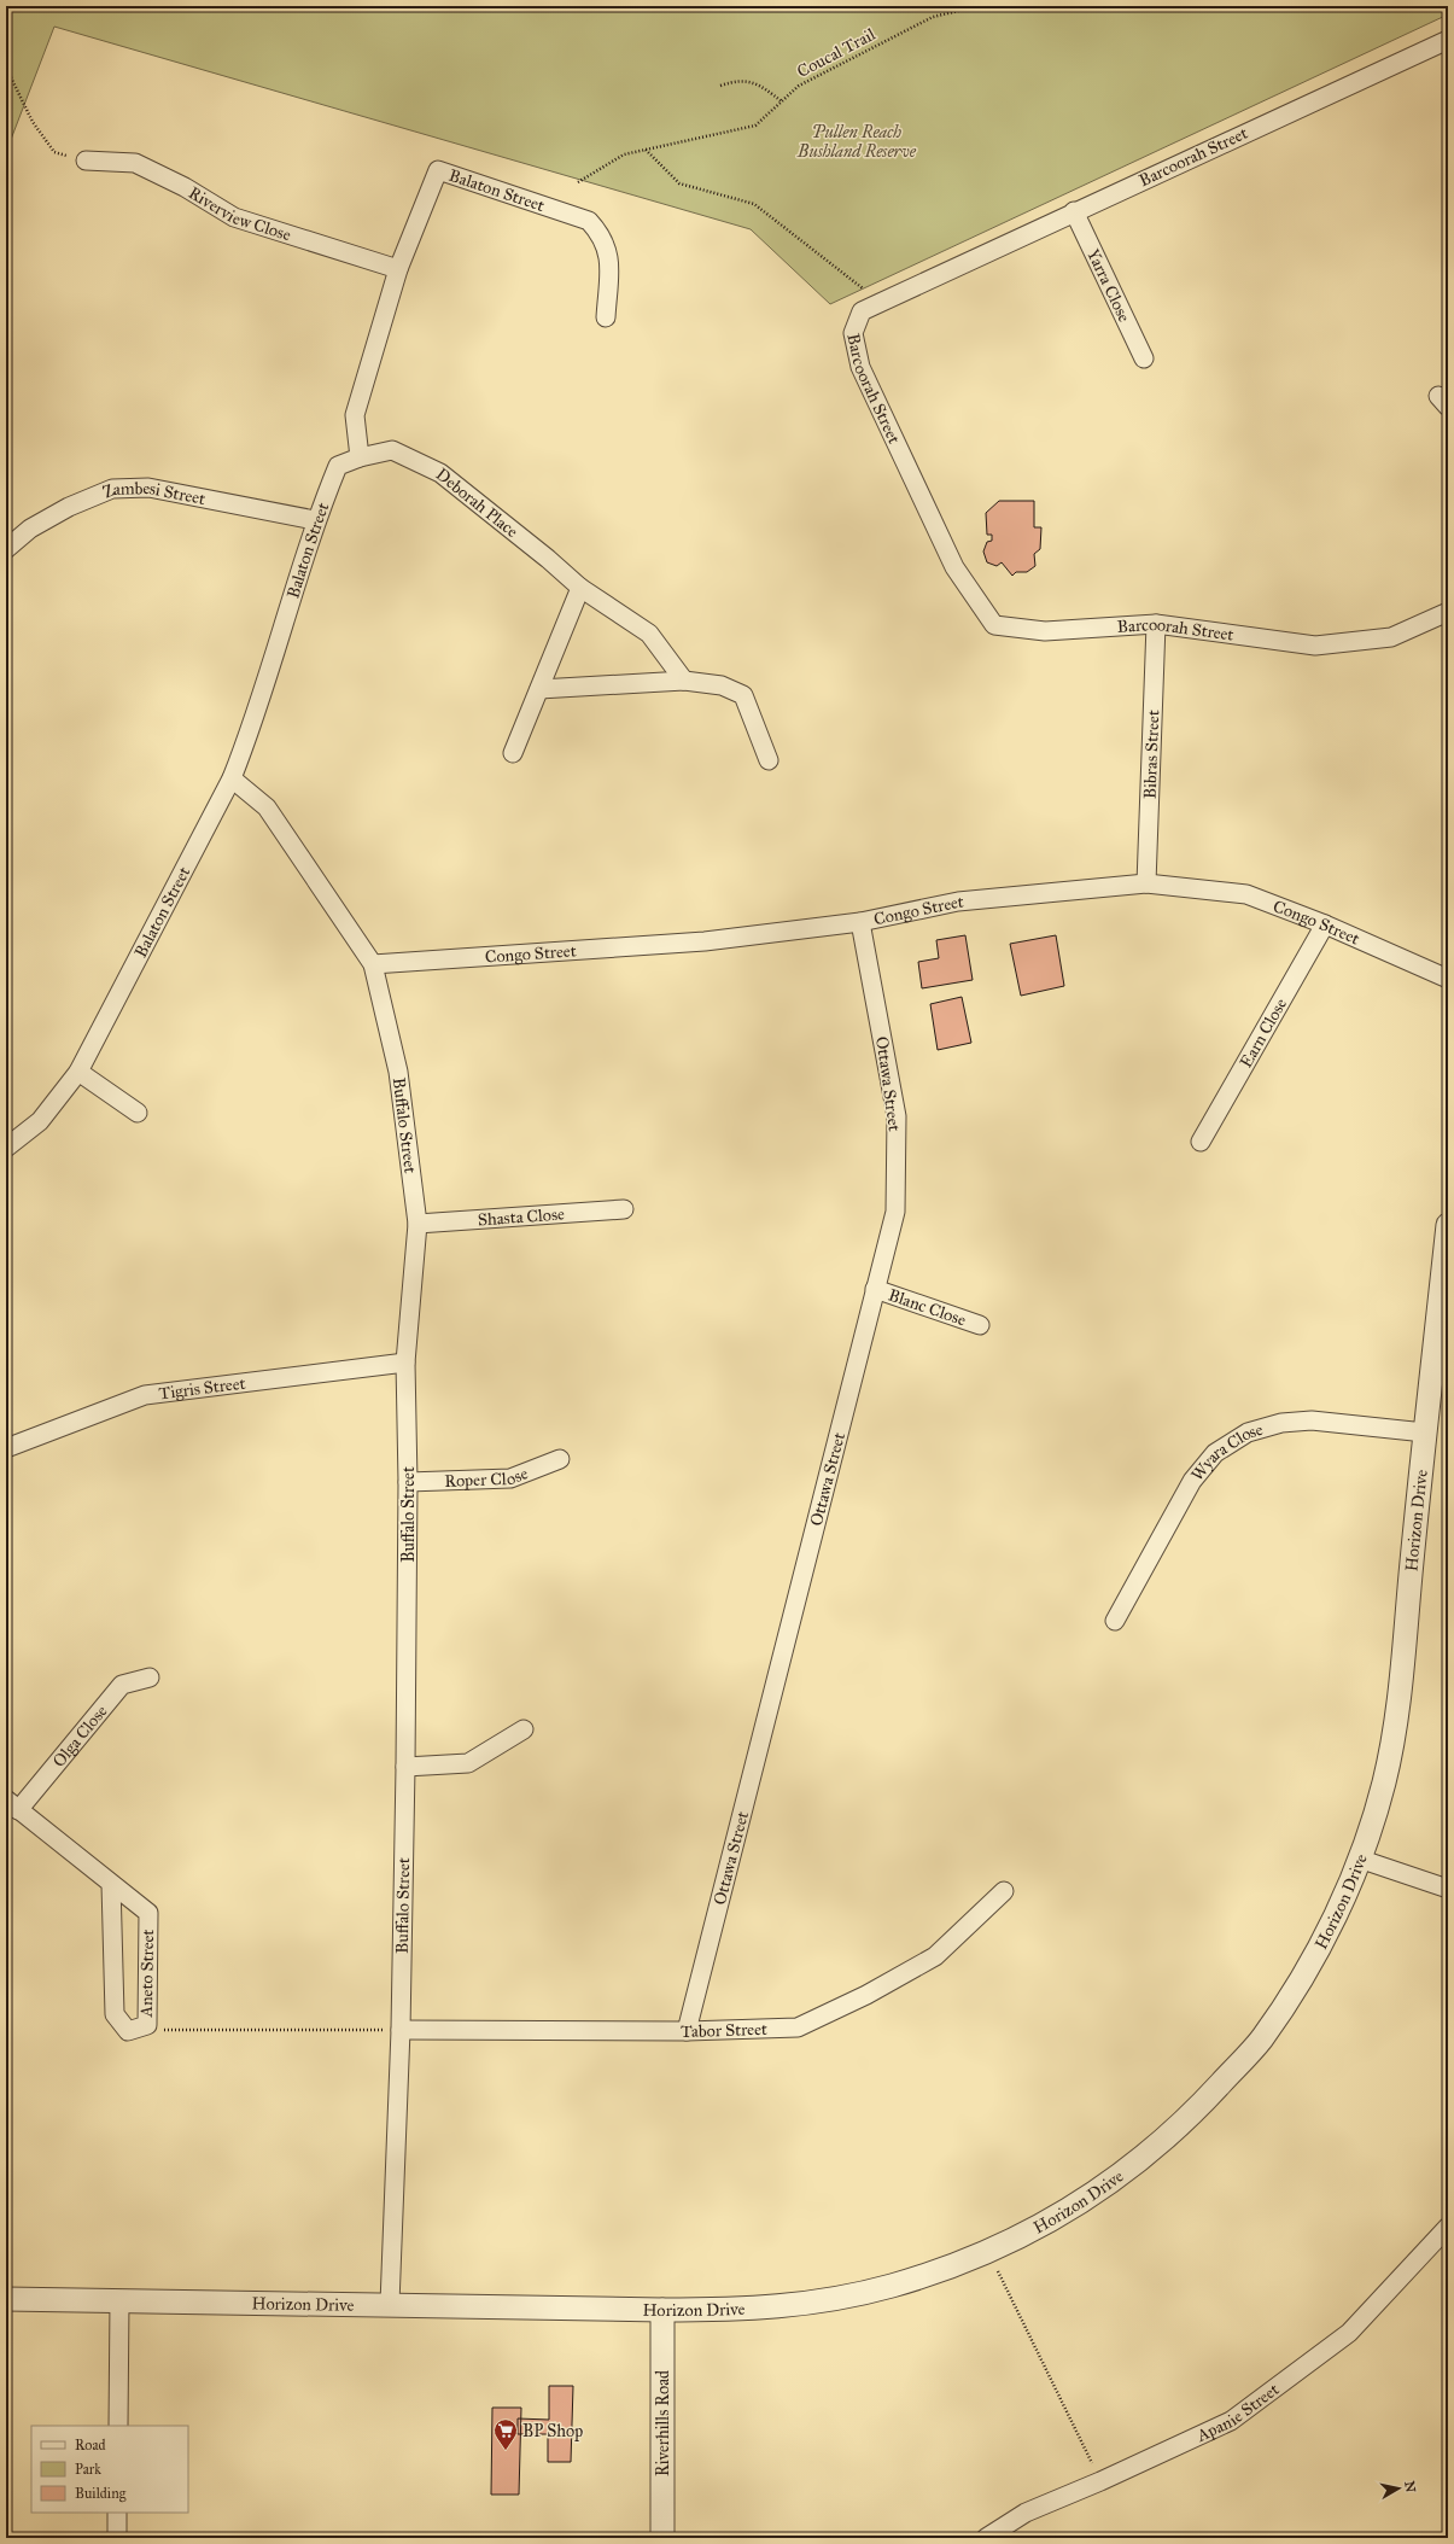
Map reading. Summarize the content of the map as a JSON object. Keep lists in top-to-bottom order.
{
  "streets": {
    "street": [
      "Barcoorah Street",
      "Balaton Street",
      "Riverview Close",
      "Yarra Close",
      "Zambesi Street",
      "Deborah Place",
      "Bibras Street",
      "Congo Street",
      "Earn Close",
      "Ottawa Street",
      "Buffalo Street",
      "Shasta Close",
      "Blanc Close",
      "Tigris Street",
      "Wyara Close",
      "Roper Close",
      "Horizon Drive",
      "Olga Close",
      "Aneto Street",
      "Tabor Street",
      "Apanie Street",
      "Riverhills Road"
    ],
    "path": ["Coucal Trail"]
  },
  "crossings": [
    ["Barcoorah Street", "Yarra Close"],
    ["Barcoorah Street", "Bibras Street"],
    ["Balaton Street", "Riverview Close"],
    ["Balaton Street", "Zambesi Street"],
    ["Balaton Street", "Deborah Place"],
    ["Balaton Street", "Buffalo Street"],
    ["Bibras Street", "Congo Street"],
    ["Congo Street", "Earn Close"],
    ["Congo Street", "Ottawa Street"],
    ["Congo Street", "Buffalo Street"],
    ["Ottawa Street", "Blanc Close"],
    ["Ottawa Street", "Tabor Street"],
    ["Buffalo Street", "Shasta Close"],
    ["Buffalo Street", "Tigris Street"],
    ["Buffalo Street", "Roper Close"],
    ["Buffalo Street", "Horizon Drive"],
    ["Buffalo Street", "Tabor Street"],
    ["Wyara Close", "Horizon Drive"],
    ["Horizon Drive", "Riverhills Road"],
    ["Olga Close", "Aneto Street"]
  ],
  "parks": ["Pullen Reach Bushland Reserve"],
  "places": {
    "supermarket": ["BP Shop"]
  },
  "legend": ["Road", "Park", "Building"],
  "north": "right"
}
